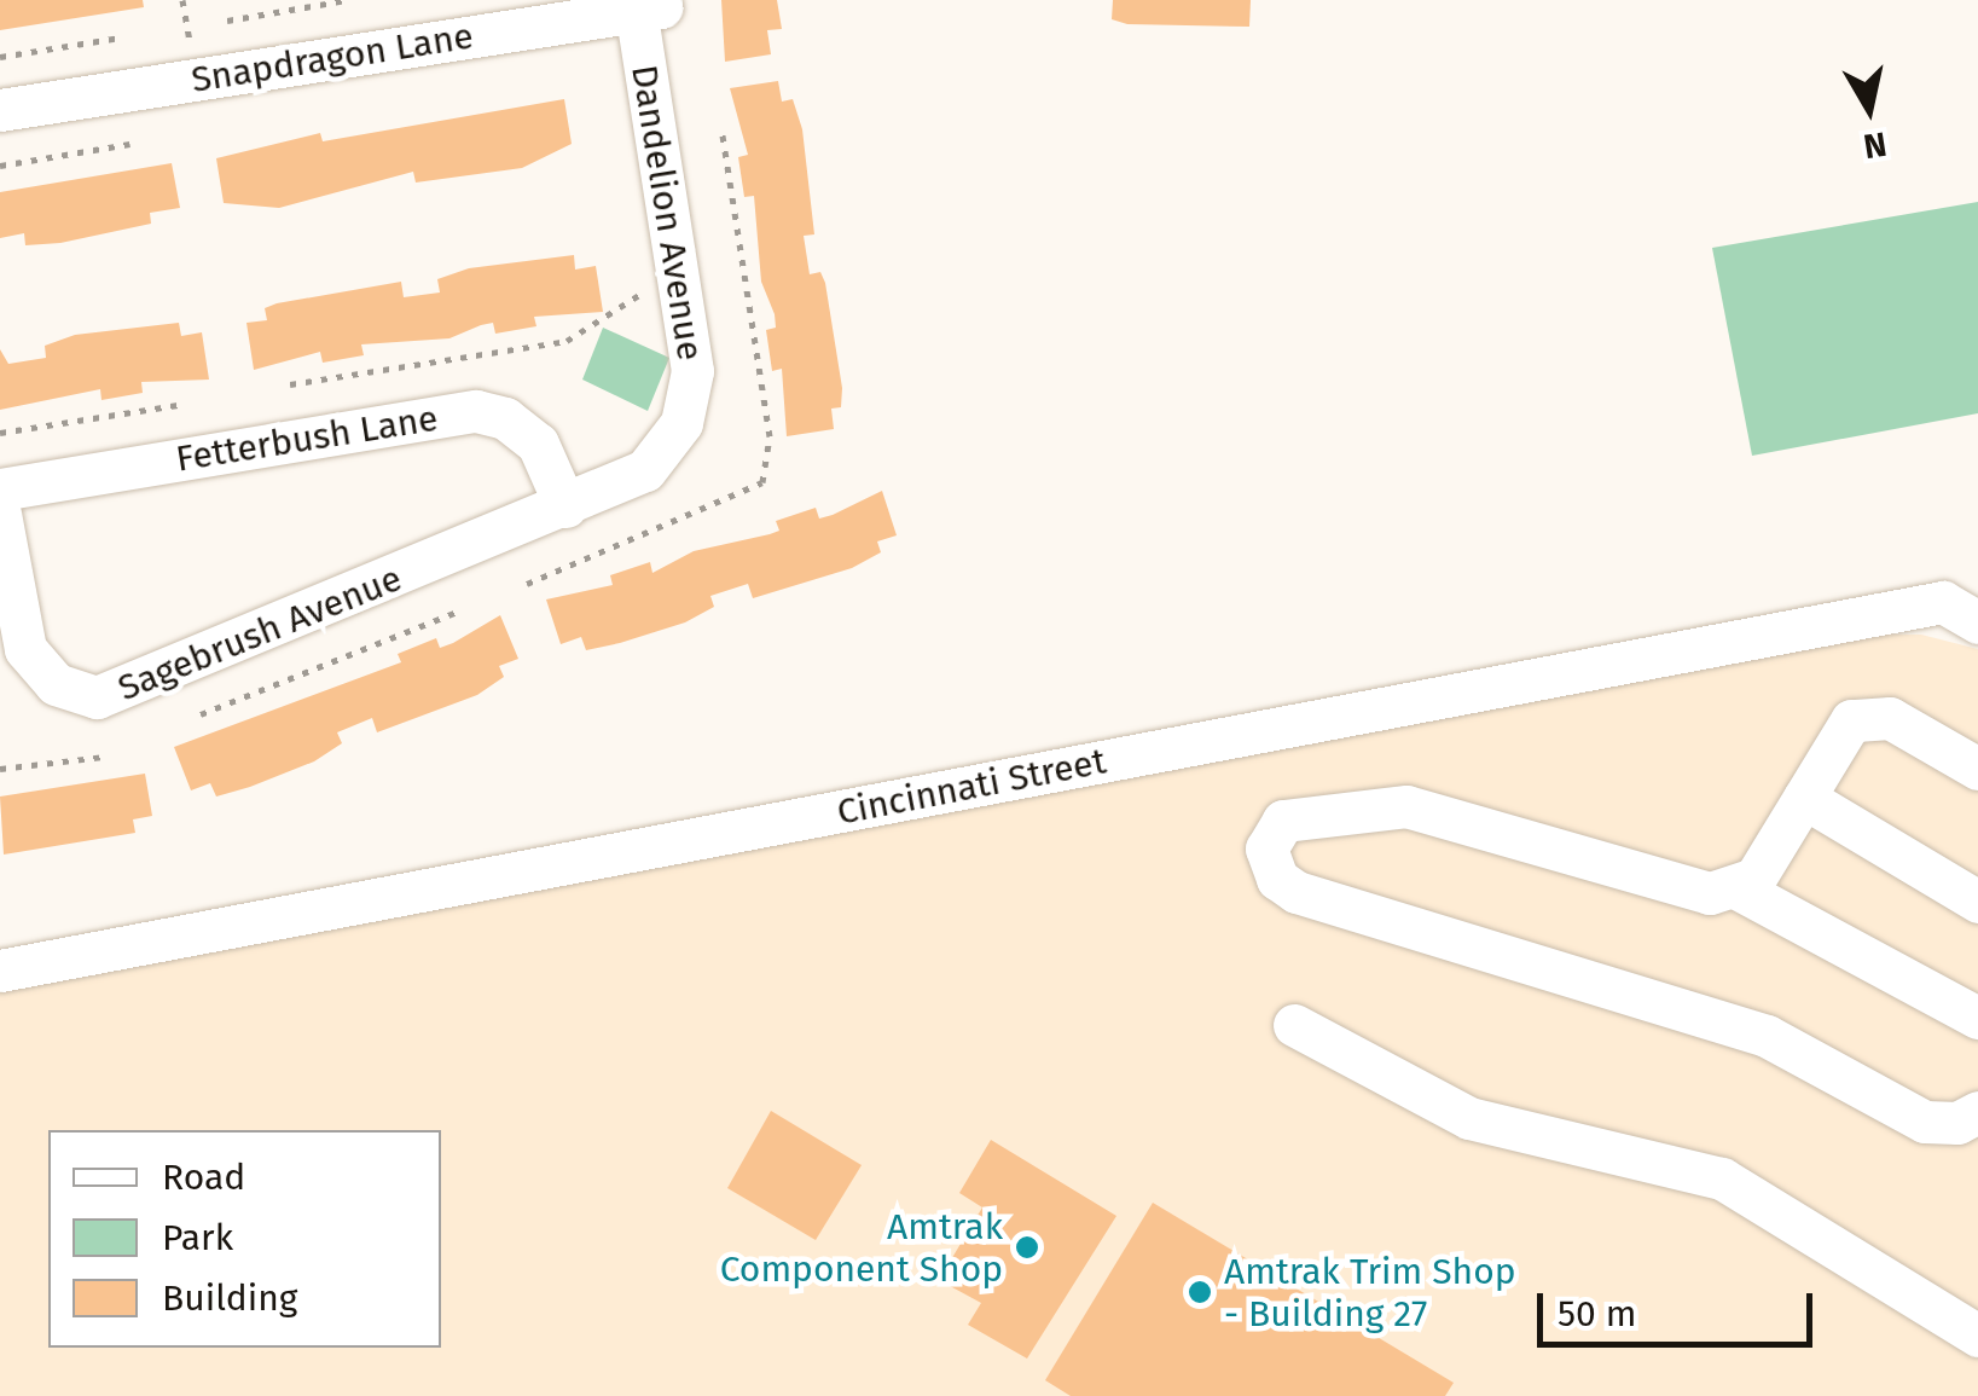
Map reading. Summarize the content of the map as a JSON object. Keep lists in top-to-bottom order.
{
  "streets": {
    "street": [
      "Snapdragon Lane",
      "Dandelion Avenue",
      "Fetterbush Lane",
      "Sagebrush Avenue",
      "Cincinnati Street"
    ]
  },
  "crossings": [
    ["Snapdragon Lane", "Dandelion Avenue"],
    ["Dandelion Avenue", "Fetterbush Lane"],
    ["Dandelion Avenue", "Sagebrush Avenue"],
    ["Fetterbush Lane", "Sagebrush Avenue"]
  ],
  "places": ["Amtrak Component Shop", "Amtrak Trim Shop - Building 27"],
  "legend": ["Road", "Park", "Building"],
  "scale_bar": "50 m",
  "north": "bottom"
}
